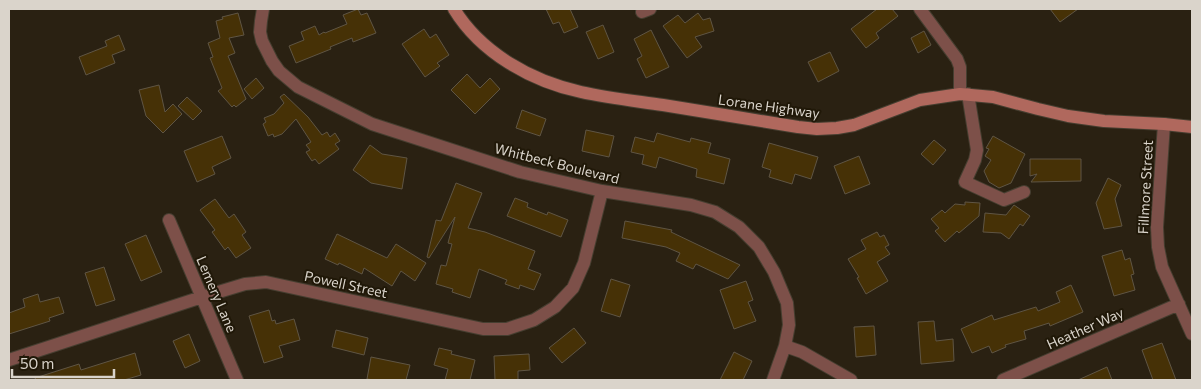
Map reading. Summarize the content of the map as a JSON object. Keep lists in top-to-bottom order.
{
  "streets": {
    "street": [
      "Lorane Highway",
      "Whitbeck Boulevard",
      "Fillmore Street",
      "Powell Street",
      "Lemery Lane",
      "Heather Way"
    ]
  },
  "crossings": [
    ["Lorane Highway", "Fillmore Street"],
    ["Whitbeck Boulevard", "Powell Street"],
    ["Fillmore Street", "Heather Way"],
    ["Powell Street", "Lemery Lane"]
  ],
  "scale_bar": "50 m"
}
